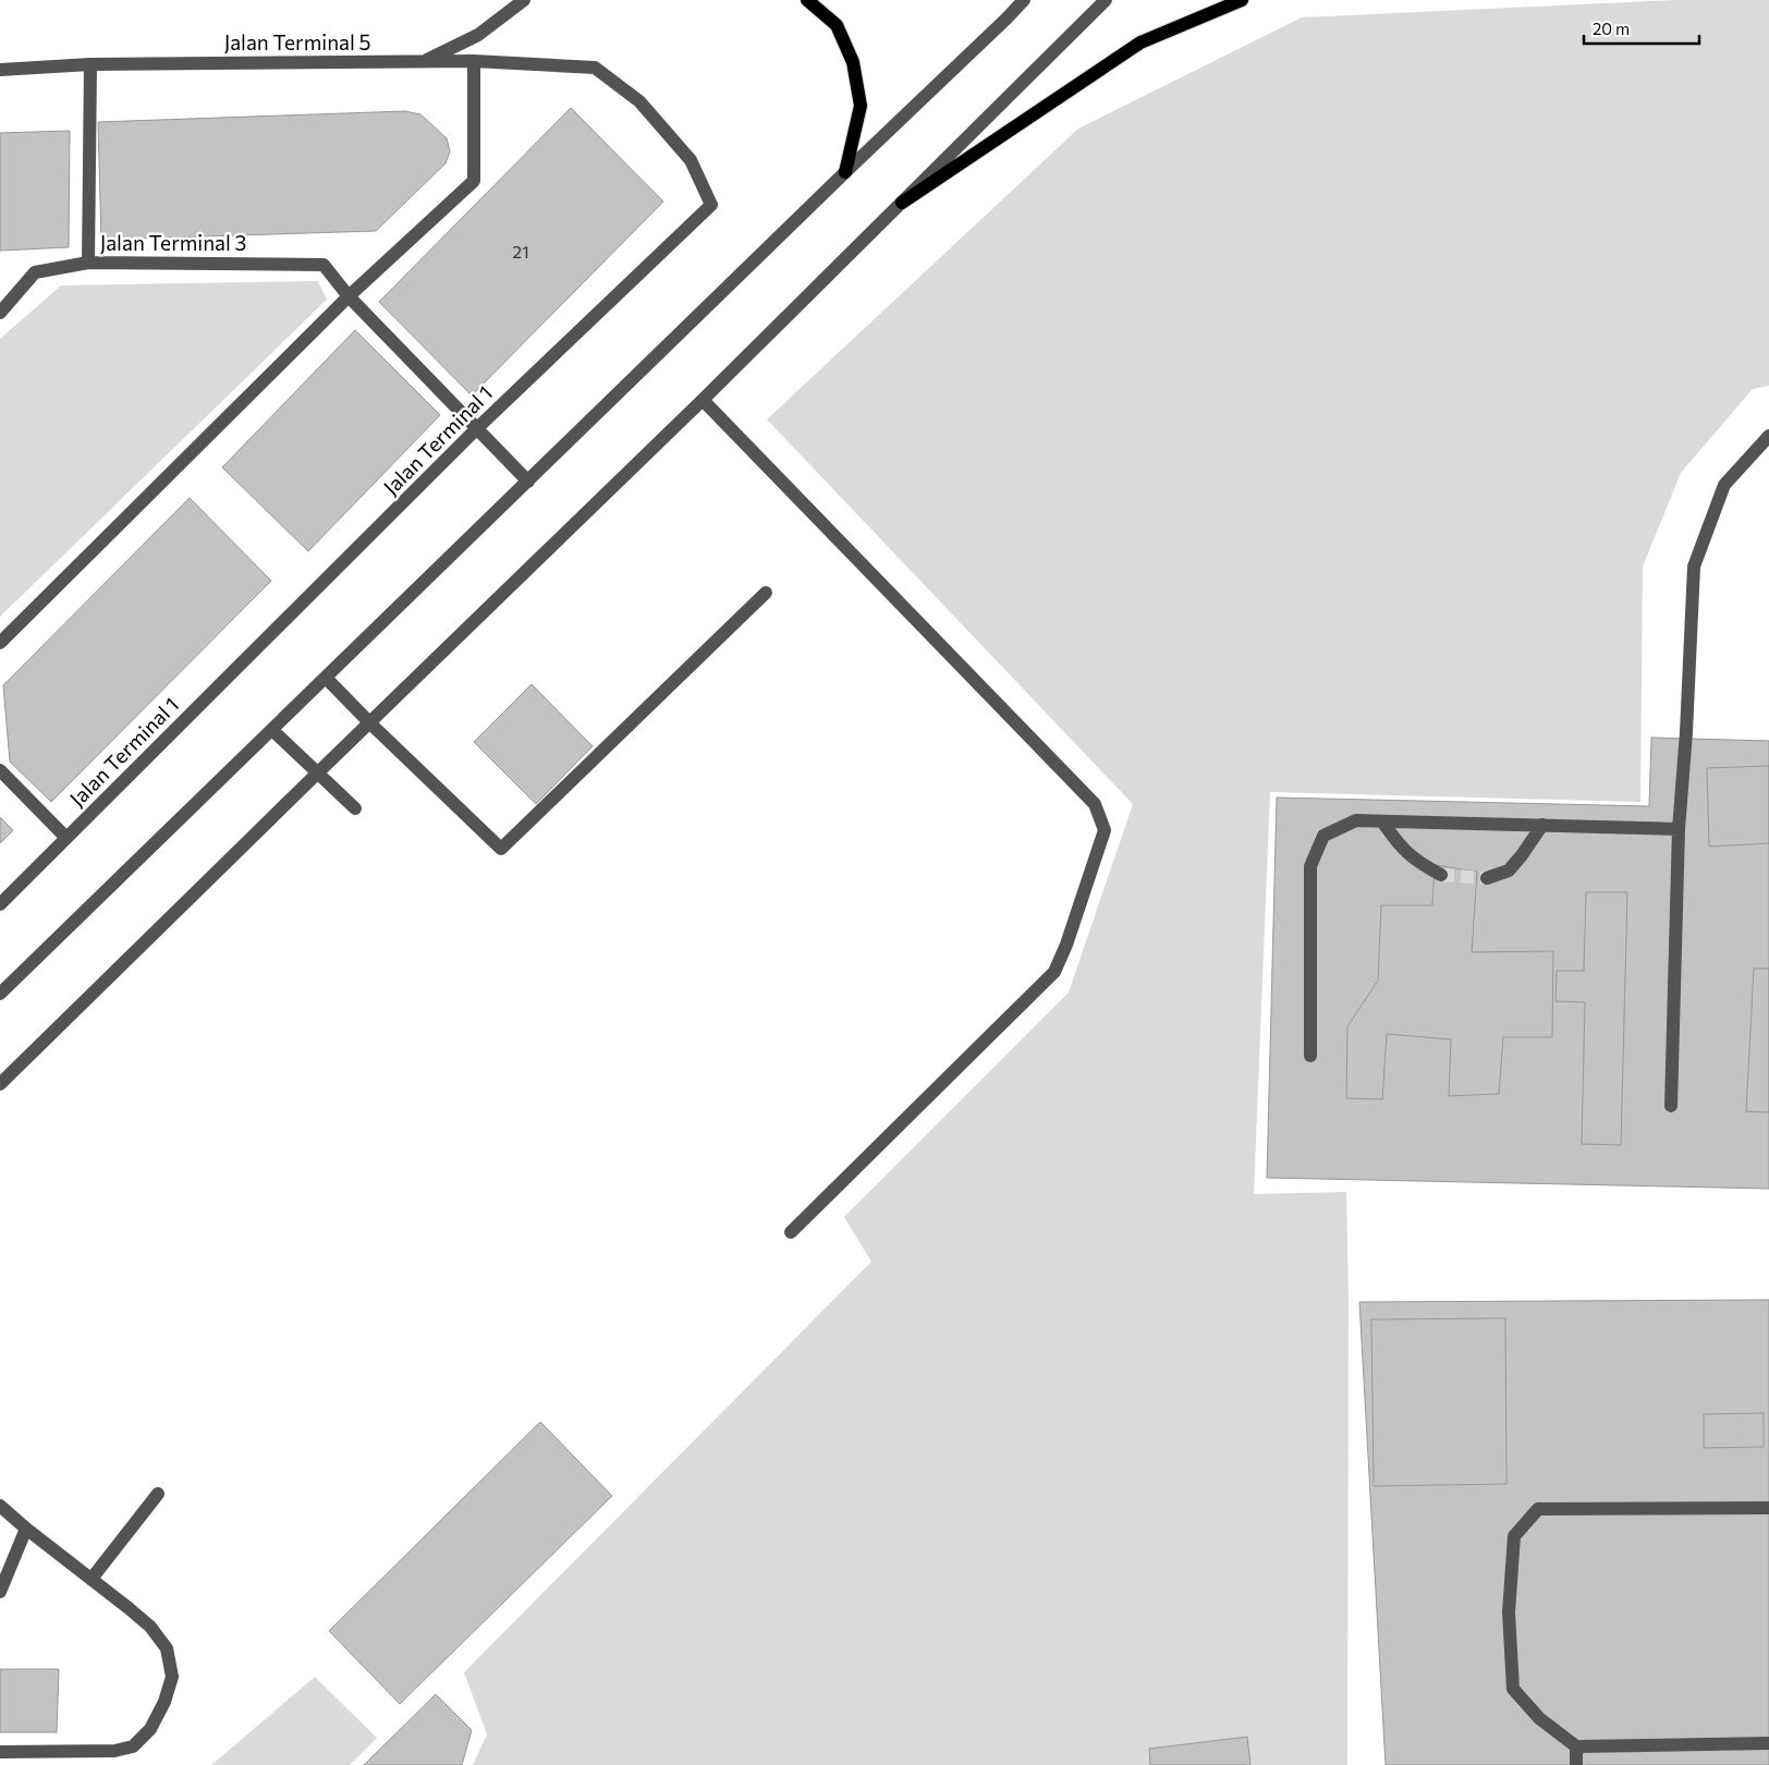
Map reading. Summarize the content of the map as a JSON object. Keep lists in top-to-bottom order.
{
  "streets": {
    "street": ["Jalan Terminal 5", "Jalan Terminal 3", "Jalan Terminal 1"]
  },
  "crossings": [
    ["Jalan Terminal 5", "Jalan Terminal 1"]
  ],
  "house_numbers": ["21"],
  "scale_bar": "20 m"
}
